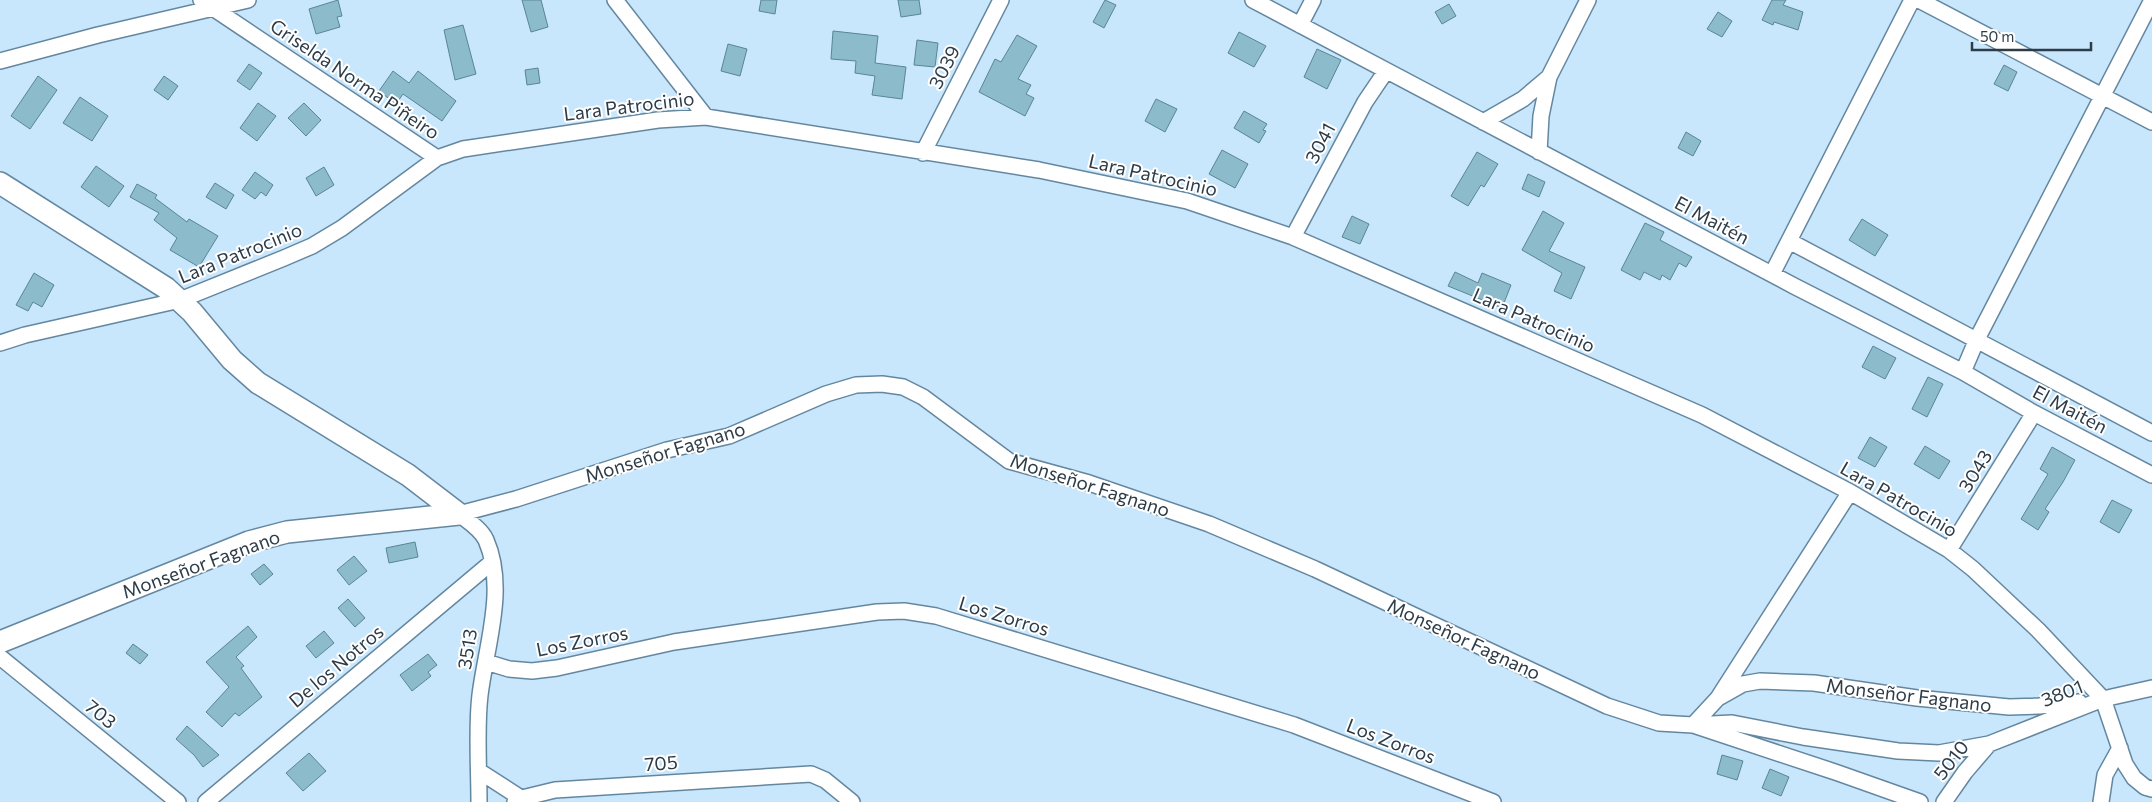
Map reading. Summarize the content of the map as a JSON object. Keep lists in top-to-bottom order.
{
  "streets": {
    "street": [
      "3039",
      "Griselda Norma Piñeiro",
      "Lara Patrocinio",
      "3041",
      "El Maitén",
      "Monseñor Fagnano",
      "3043",
      "Los Zorros",
      "3513",
      "De los Notros",
      "3801",
      "703",
      "5010",
      "705"
    ]
  },
  "crossings": [
    ["3039", "Lara Patrocinio"],
    ["Griselda Norma Piñeiro", "Lara Patrocinio"],
    ["Lara Patrocinio", "3041"],
    ["Lara Patrocinio", "Monseñor Fagnano"],
    ["Lara Patrocinio", "3043"],
    ["Lara Patrocinio", "3801"],
    ["3041", "El Maitén"],
    ["El Maitén", "3043"],
    ["Monseñor Fagnano", "3513"],
    ["Monseñor Fagnano", "3801"],
    ["Monseñor Fagnano", "5010"],
    ["Los Zorros", "3513"],
    ["3513", "De los Notros"],
    ["3801", "5010"]
  ],
  "scale_bar": "50 m"
}
